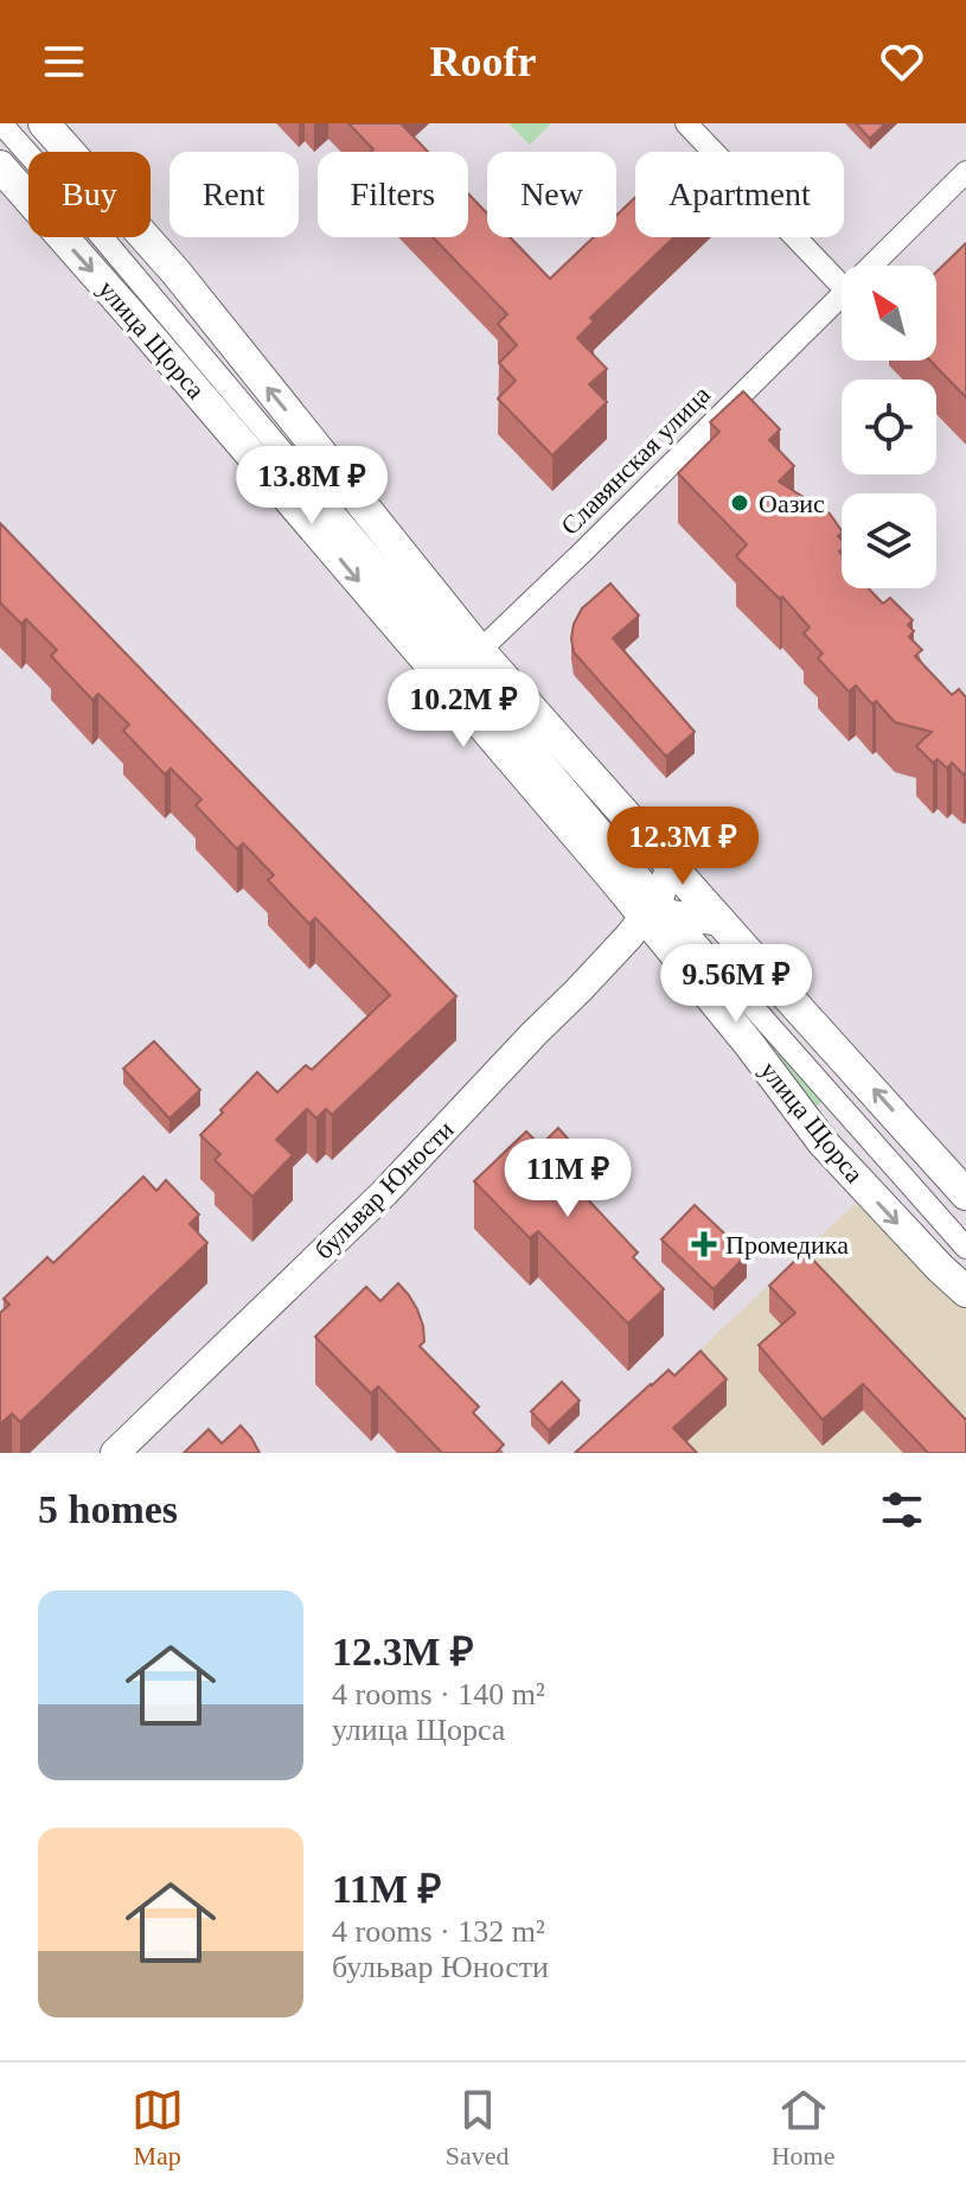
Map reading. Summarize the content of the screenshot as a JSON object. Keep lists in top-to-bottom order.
{
  "streets": {
    "main road": ["улица Щорса"],
    "street": ["Славянская улица", "бульвар Юности"]
  },
  "crossings": [
    ["улица Щорса", "Славянская улица"],
    ["улица Щорса", "бульвар Юности"]
  ],
  "places": {
    "other": ["Оазис"],
    "health": ["Промедика"]
  },
  "north": "top left",
  "page": {
    "header": "Roofr",
    "chip": [
      "Buy",
      "Rent",
      "Filters",
      "New",
      "Apartment"
    ],
    "price": [
      "13.8M ₽",
      "10.2M ₽",
      "12.3M ₽",
      "9.56M ₽",
      "11M ₽"
    ],
    "heading": "5 homes",
    "list": [
      {
        "name": "12.3M ₽",
        "note": "4 rooms · 140 m² · улица Щорса"
      },
      {
        "name": "11M ₽",
        "note": "4 rooms · 132 m² · бульвар Юности"
      }
    ],
    "tabs": ["Map", "Saved", "Home"]
  }
}
